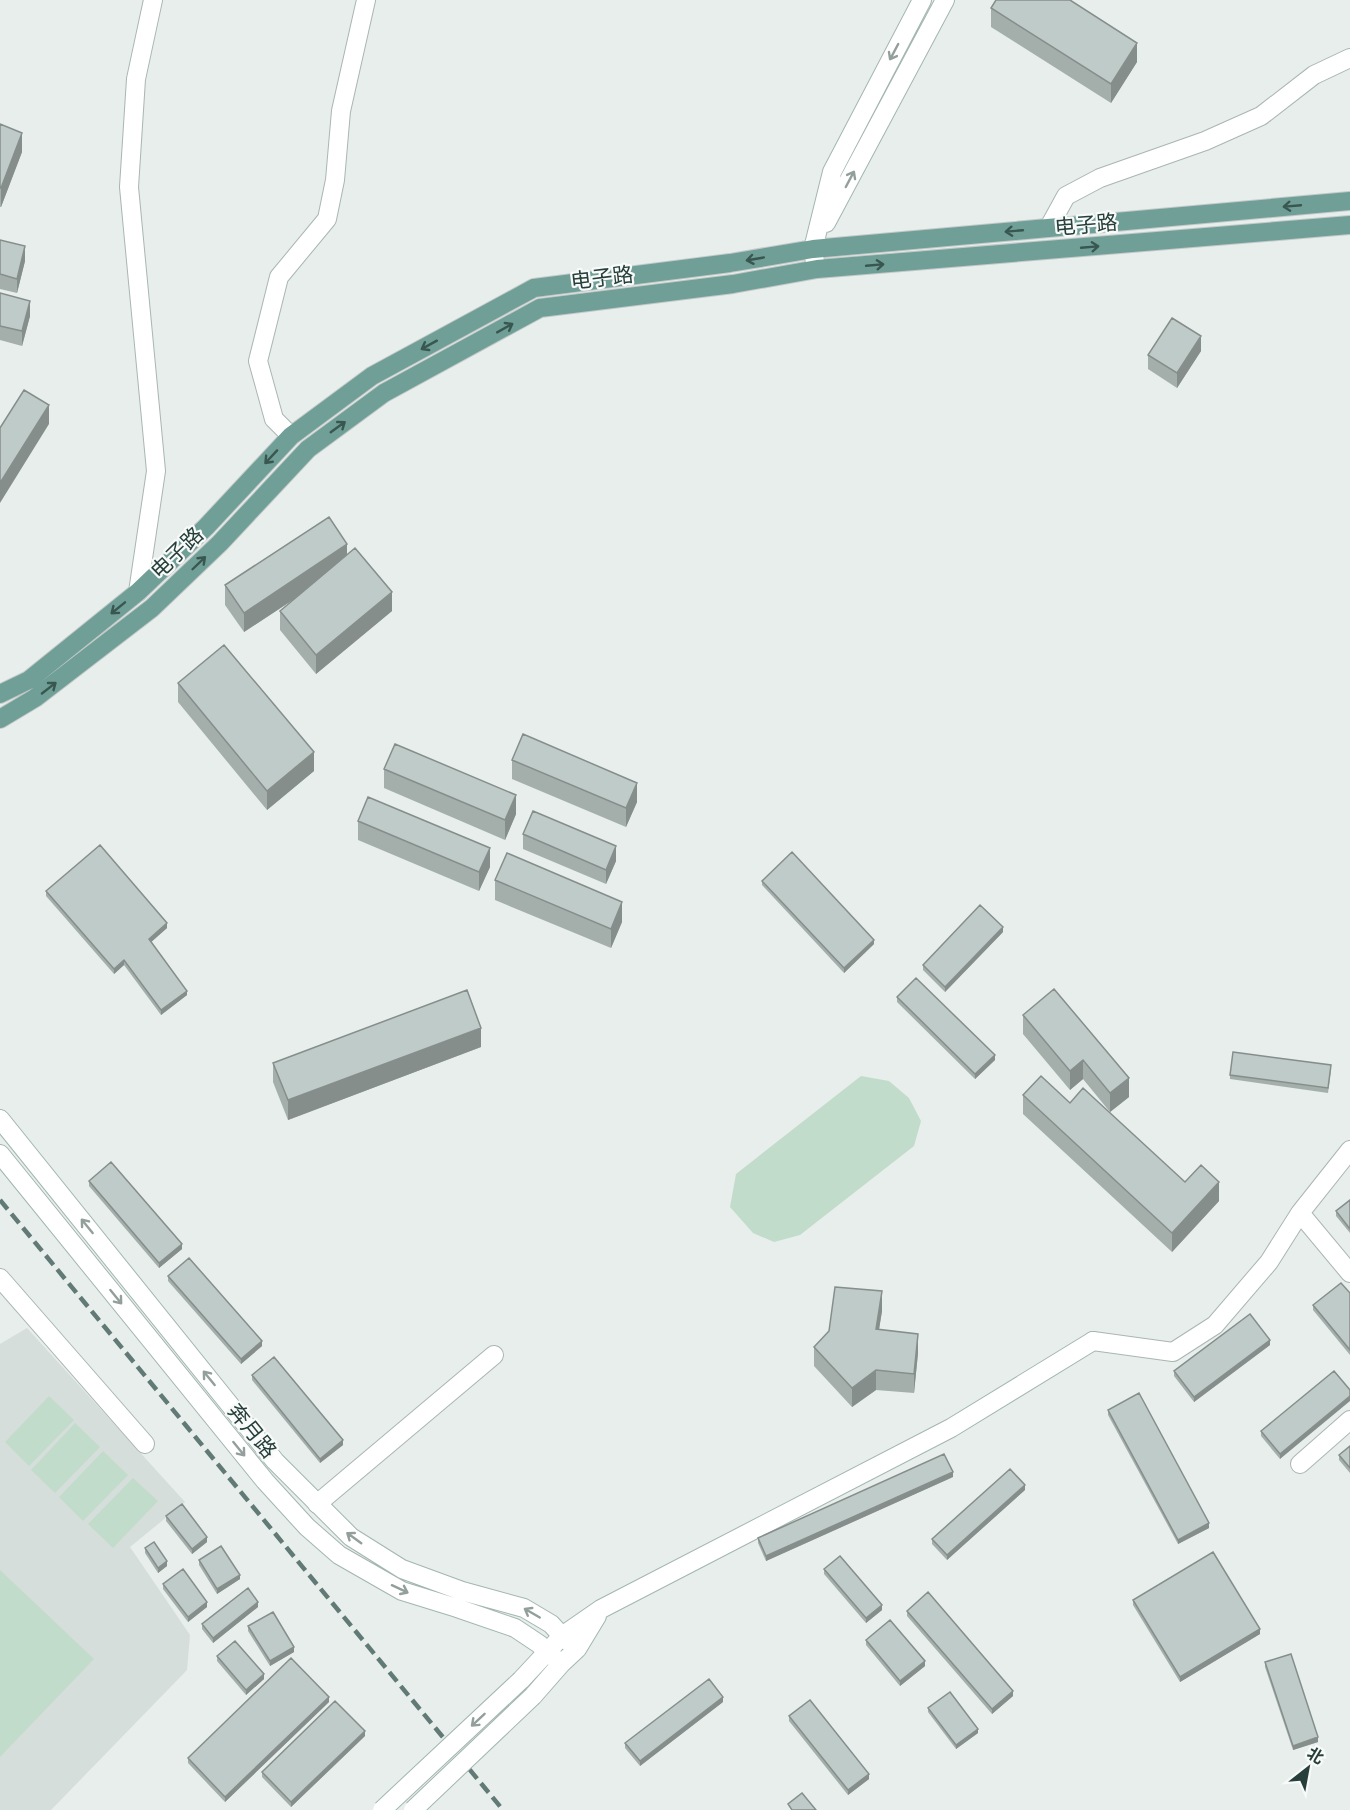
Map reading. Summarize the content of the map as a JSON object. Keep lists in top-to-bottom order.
{
  "streets": {
    "main road": ["电子路"],
    "street": ["奔月路"]
  },
  "north": "top right"
}
